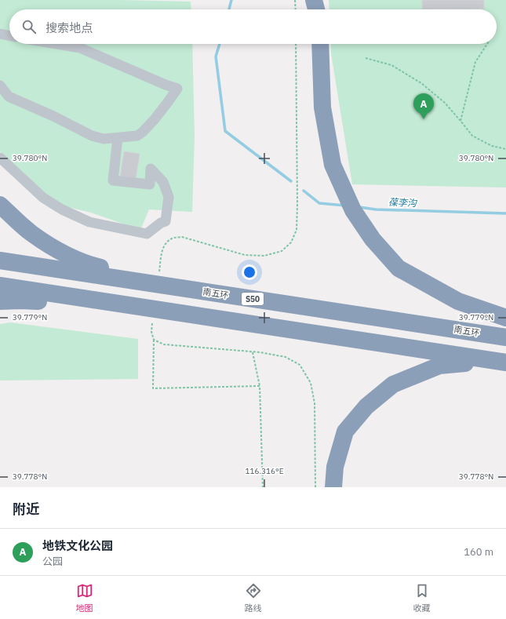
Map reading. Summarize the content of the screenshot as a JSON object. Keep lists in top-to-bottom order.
{
  "streets": {
    "highway": ["南五环", "S50"]
  },
  "water": ["葆李沟"],
  "page": {
    "search": "搜索地点",
    "pins": "A",
    "heading": "附近",
    "list": [
      {
        "mark": "A",
        "name": "地铁文化公园",
        "note": "公园",
        "value": "160 m"
      }
    ],
    "nav": ["地图", "路线", "收藏"]
  },
  "coordinates": [
    "39.780°N",
    "39.779°N",
    "116.316°E",
    "39.778°N"
  ]
}
